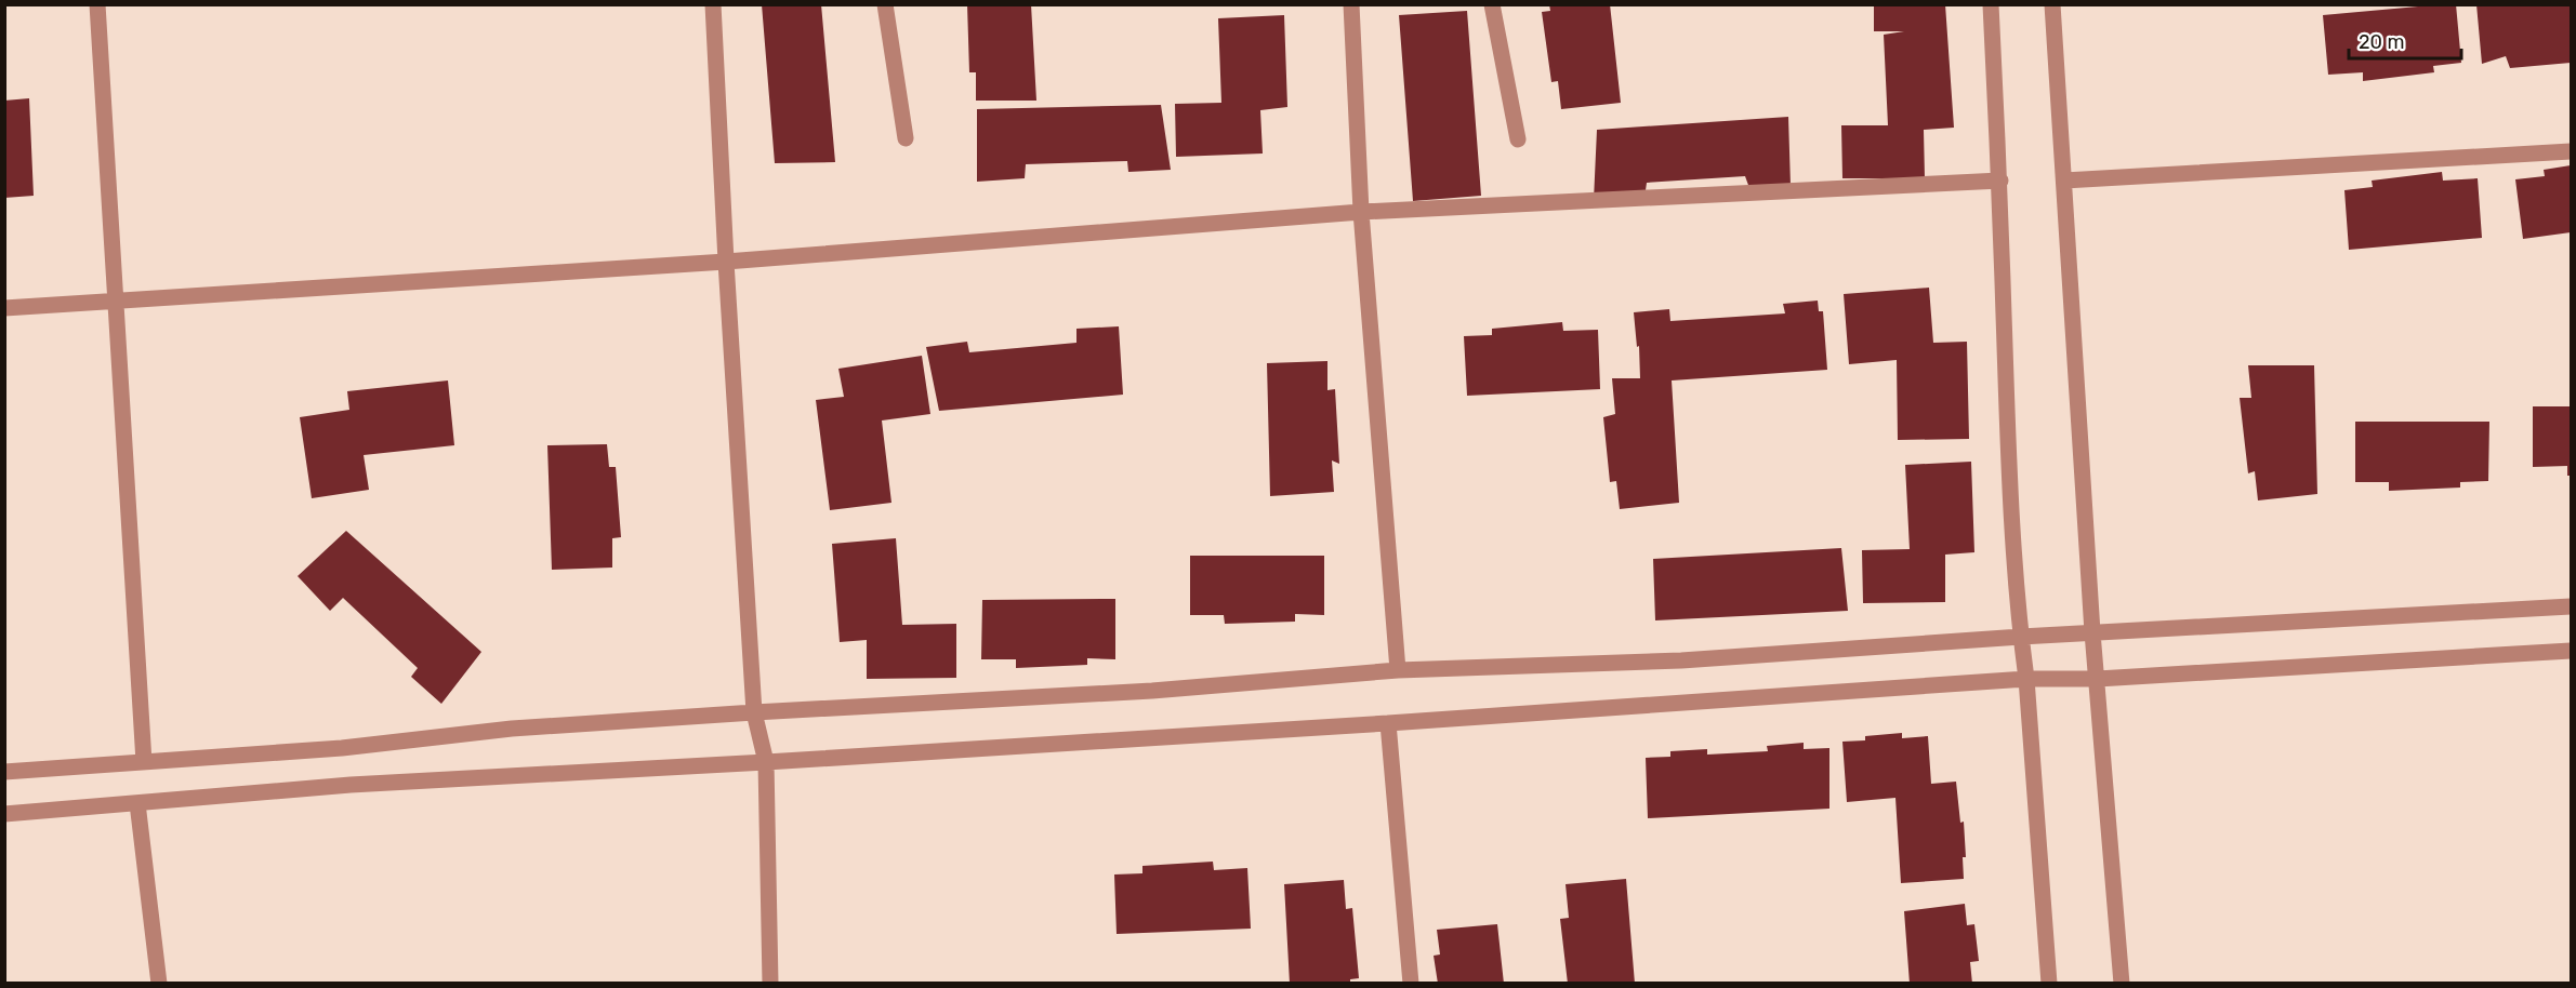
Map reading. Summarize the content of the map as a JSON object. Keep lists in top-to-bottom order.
{
  "scale_bar": "20 m"
}
